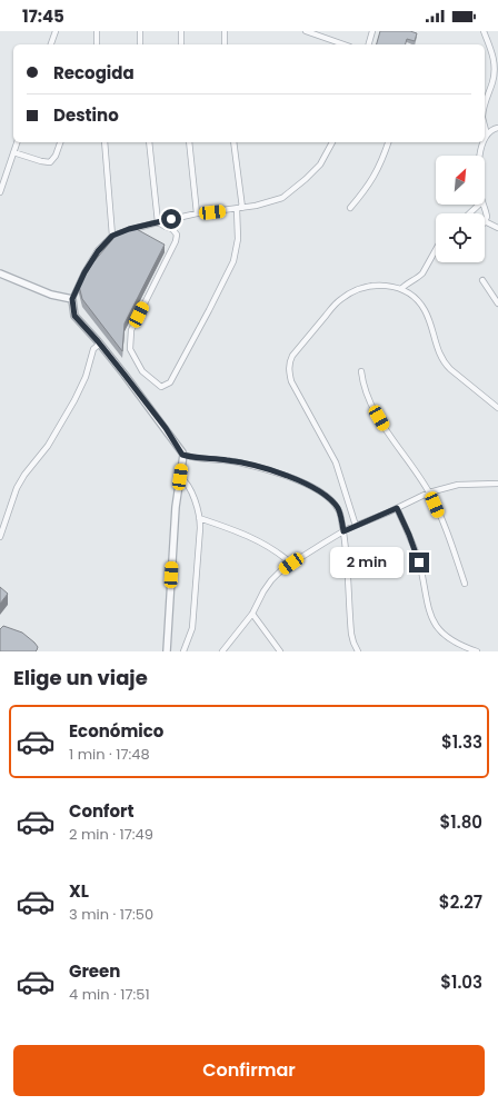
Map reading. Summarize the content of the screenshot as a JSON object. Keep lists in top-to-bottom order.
{
  "north": "top right",
  "page": {
    "status": "17:45",
    "banner": ["Recogida", "Destino"],
    "bubble": "2 min",
    "heading": "Elige un viaje",
    "list": [
      {
        "name": "Económico",
        "note": "1 min · 17:48",
        "value": "$1.33"
      },
      {
        "name": "Confort",
        "note": "2 min · 17:49",
        "value": "$1.80"
      },
      {
        "name": "XL",
        "note": "3 min · 17:50",
        "value": "$2.27"
      },
      {
        "name": "Green",
        "note": "4 min · 17:51",
        "value": "$1.03"
      }
    ],
    "buttons": "Confirmar"
  }
}
